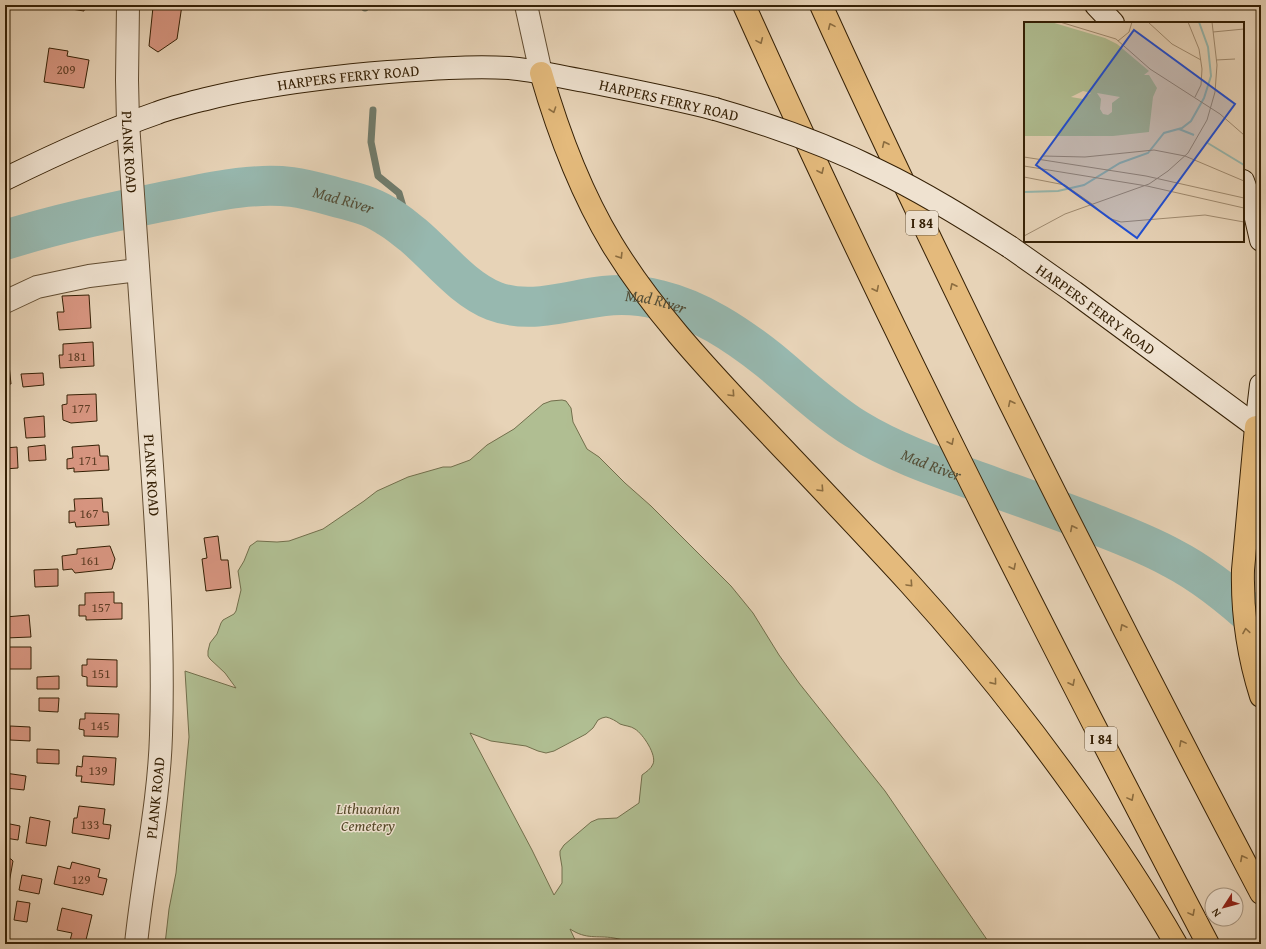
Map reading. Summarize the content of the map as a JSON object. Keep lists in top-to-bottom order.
{
  "streets": {
    "highway": ["I 84"],
    "main road": ["HARPERS FERRY ROAD", "PLANK ROAD"]
  },
  "crossings": [
    ["HARPERS FERRY ROAD", "PLANK ROAD"]
  ],
  "water": ["Mad River"],
  "parks": ["Lithuanian Cemetery"],
  "house_numbers": [
    "209",
    "181",
    "177",
    "171",
    "167",
    "161",
    "157",
    "151",
    "145",
    "139",
    "133",
    "129"
  ],
  "north": "bottom left"
}
